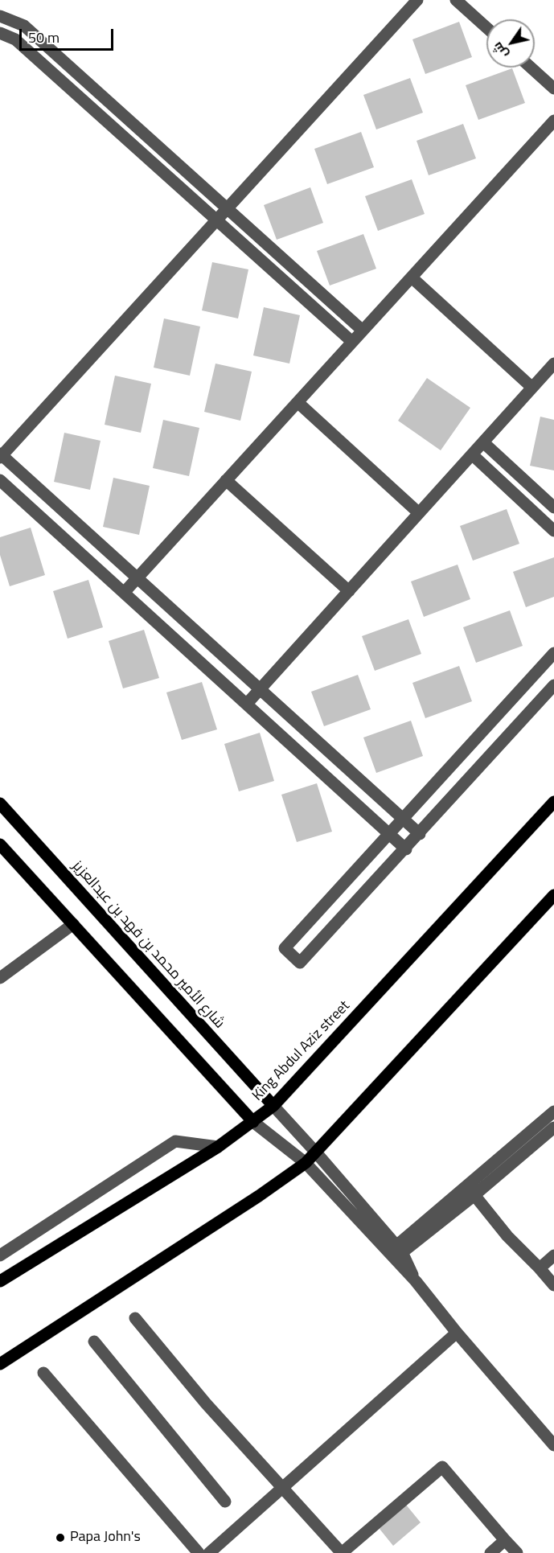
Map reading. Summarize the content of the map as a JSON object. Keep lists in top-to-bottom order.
{
  "streets": {
    "main road": ["شارع الأمير محمد بن فهد بن عبدالعزيز", "King Abdul Aziz street"]
  },
  "crossings": [
    ["شارع الأمير محمد بن فهد بن عبدالعزيز", "King Abdul Aziz street"]
  ],
  "places": ["Papa John's"],
  "scale_bar": "50 m",
  "north": "bottom left"
}
